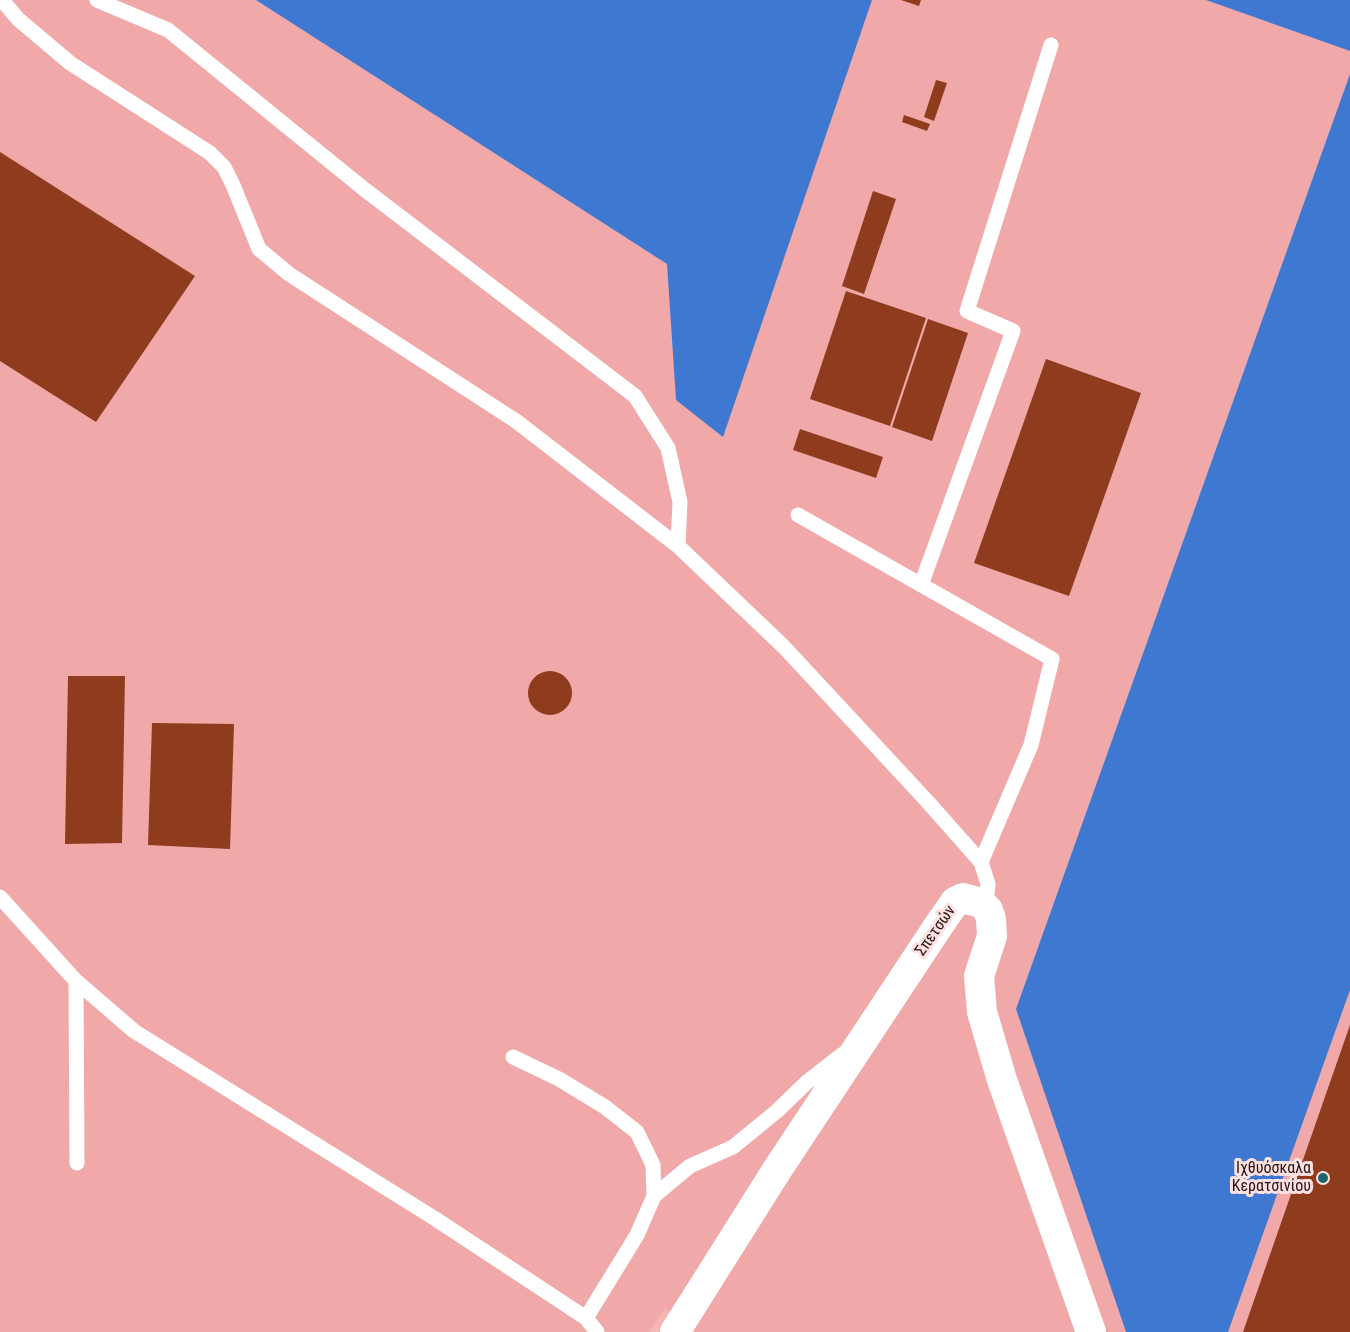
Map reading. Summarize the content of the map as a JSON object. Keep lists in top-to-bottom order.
{
  "streets": {
    "street": ["Σπετσών"]
  },
  "places": ["Ιχθυόσκαλα Κερατσινίου"]
}
